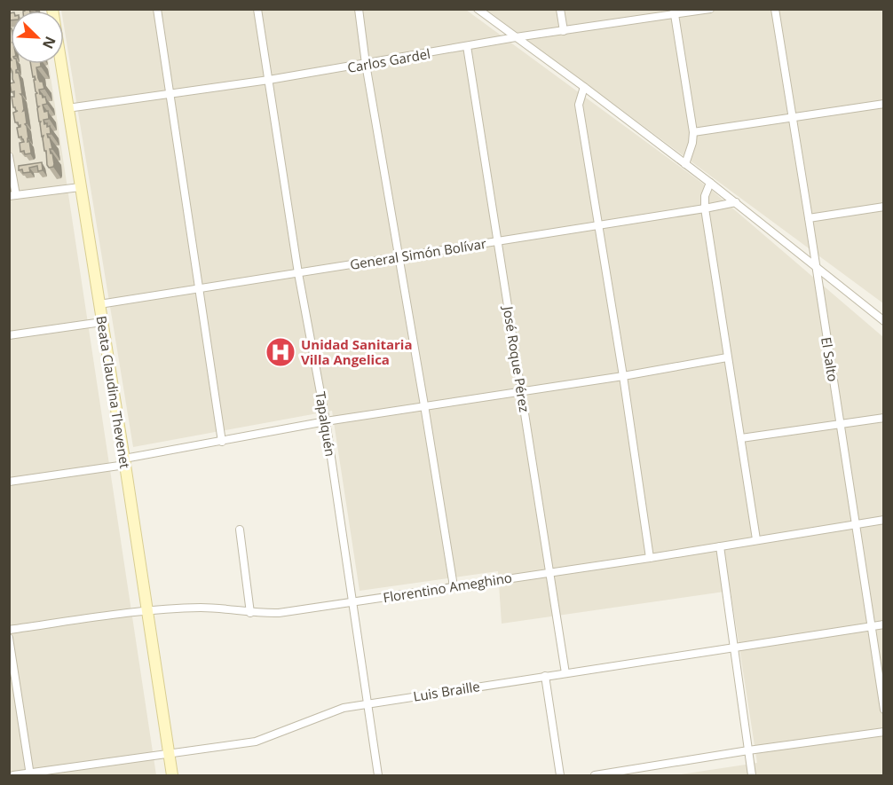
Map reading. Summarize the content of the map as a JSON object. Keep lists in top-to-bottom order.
{
  "streets": {
    "main road": ["Beata Claudina Thevenet"],
    "street": [
      "Carlos Gardel",
      "General Simón Bolívar",
      "José Roque Pérez",
      "El Salto",
      "Tapalquén",
      "Florentino Ameghino",
      "Luis Braille"
    ]
  },
  "crossings": [
    ["Carlos Gardel", "José Roque Pérez"],
    ["Carlos Gardel", "Beata Claudina Thevenet"],
    ["Carlos Gardel", "Tapalquén"],
    ["General Simón Bolívar", "José Roque Pérez"],
    ["General Simón Bolívar", "Beata Claudina Thevenet"],
    ["General Simón Bolívar", "Tapalquén"],
    ["José Roque Pérez", "Florentino Ameghino"],
    ["José Roque Pérez", "Luis Braille"],
    ["El Salto", "Florentino Ameghino"],
    ["El Salto", "Luis Braille"],
    ["Beata Claudina Thevenet", "Florentino Ameghino"],
    ["Beata Claudina Thevenet", "Luis Braille"],
    ["Tapalquén", "Florentino Ameghino"],
    ["Tapalquén", "Luis Braille"]
  ],
  "places": {
    "hospital": ["Unidad Sanitaria Villa Angelica"]
  },
  "north": "bottom right"
}
